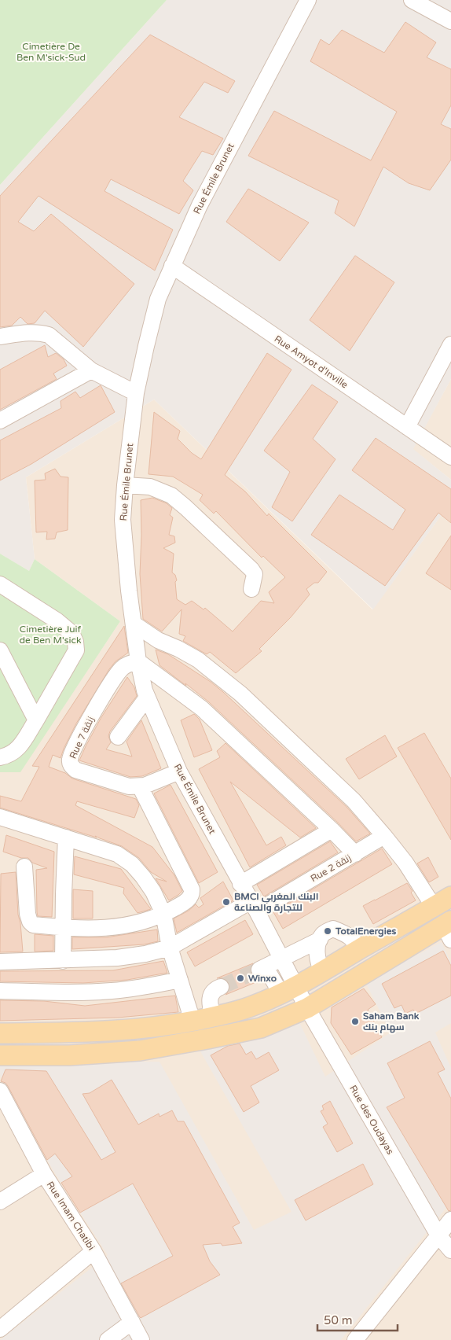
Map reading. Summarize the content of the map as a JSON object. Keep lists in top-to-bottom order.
{
  "streets": {
    "street": [
      "Rue Émile Brunet",
      "Rue Amyot d'Inville",
      "Rue 7 زنقة",
      "Rue 2 زنقة",
      "Rue des Oudayas",
      "Rue Imam Chatibi"
    ]
  },
  "crossings": [
    ["Rue Émile Brunet", "Rue Amyot d'Inville"],
    ["Rue Émile Brunet", "Rue 7 زنقة"],
    ["Rue Émile Brunet", "Rue 2 زنقة"],
    ["Rue Émile Brunet", "Rue des Oudayas"]
  ],
  "parks": ["Cimetière De Ben M'sick-Sud", "Cimetière Juif de Ben M'sick"],
  "places": [
    "BMCI البنك المغربي للتجارة والصناعة",
    "TotalEnergies",
    "Winxo",
    "Saham Bank سهام بنك"
  ],
  "scale_bar": "50 m"
}
